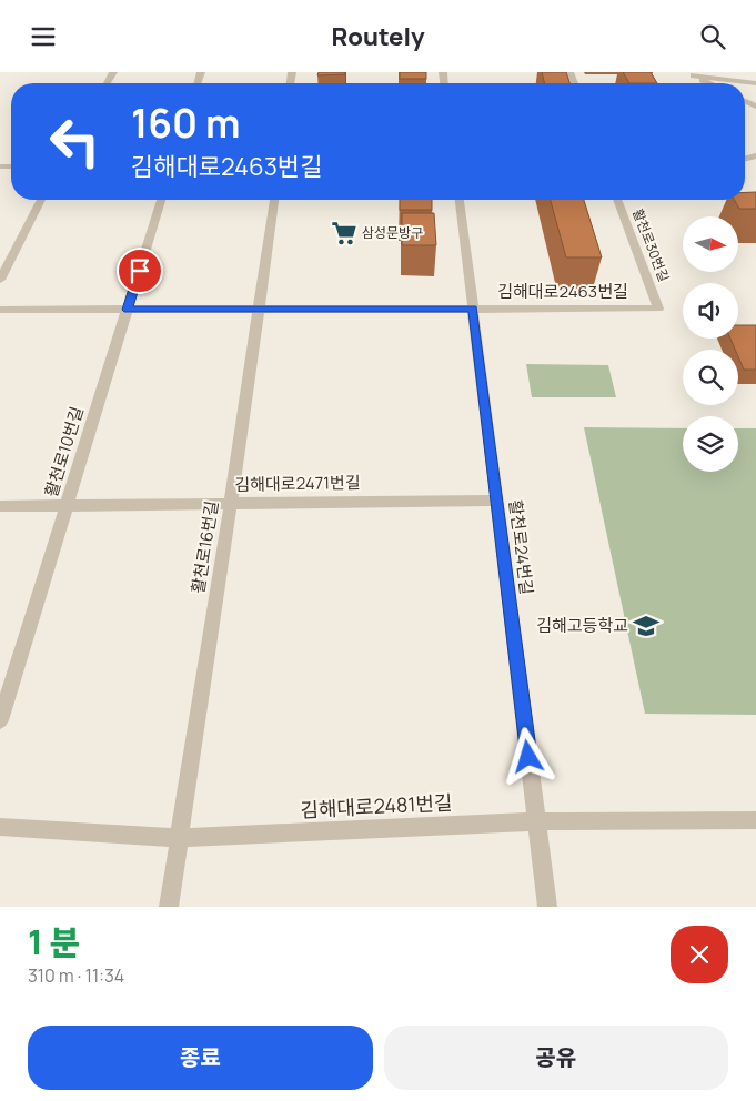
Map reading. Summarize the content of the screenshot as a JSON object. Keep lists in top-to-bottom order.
{
  "streets": {
    "street": [
      "활천로30번길",
      "김해대로2463번길",
      "활천로10번길",
      "김해대로2471번길",
      "활천로16번길",
      "활천로24번길",
      "김해대로2481번길"
    ]
  },
  "crossings": [
    ["활천로30번길", "김해대로2463번길"],
    ["김해대로2463번길", "활천로10번길"],
    ["김해대로2463번길", "활천로16번길"],
    ["김해대로2463번길", "활천로24번길"],
    ["활천로10번길", "김해대로2471번길"],
    ["김해대로2471번길", "활천로16번길"],
    ["김해대로2471번길", "활천로24번길"],
    ["활천로16번길", "김해대로2481번길"],
    ["활천로24번길", "김해대로2481번길"]
  ],
  "places": {
    "supermarket": ["삼성문방구"],
    "school or university": ["김해고등학교"]
  },
  "north": "right",
  "page": {
    "header": "Routely",
    "turn": ["160 m", "김해대로2463번길"],
    "heading": ["1 분", "310 m · 11:34"],
    "buttons": ["종료", "공유"]
  }
}
